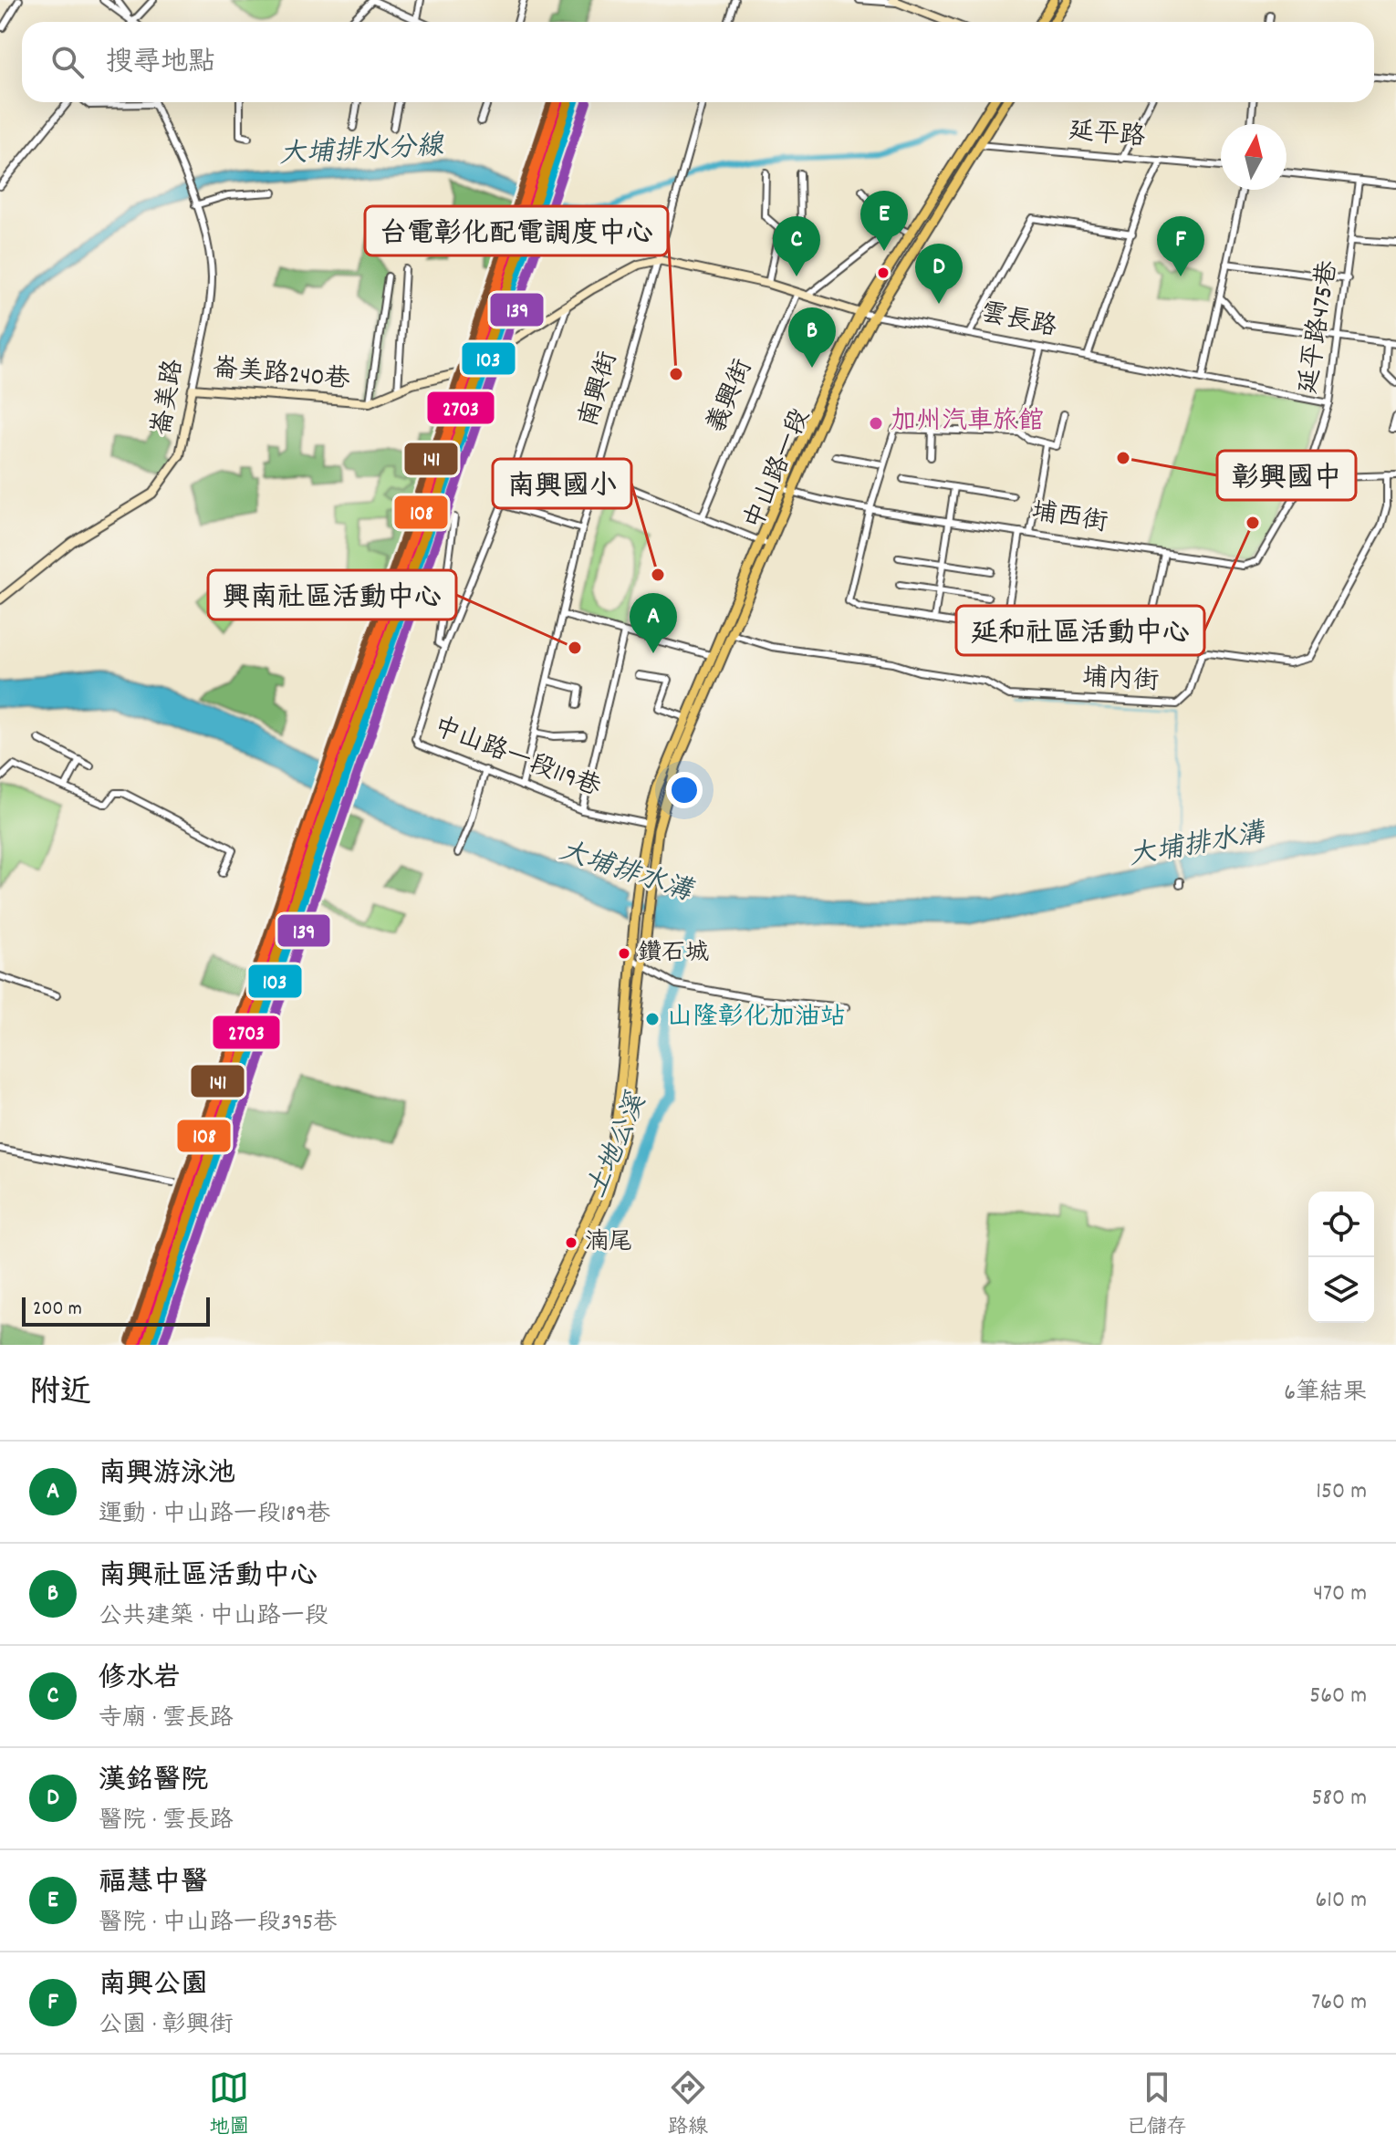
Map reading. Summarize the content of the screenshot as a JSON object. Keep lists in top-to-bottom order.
{
  "streets": {
    "main road": ["中山路一段"],
    "street": [
      "延平路",
      "雲長路",
      "延平路475巷",
      "崙美路240巷",
      "南興街",
      "義興街",
      "崙美路",
      "埔西街",
      "埔內街",
      "中山路一段119巷"
    ]
  },
  "crossings": [
    ["延平路", "中山路一段"],
    ["雲長路", "延平路475巷"],
    ["雲長路", "崙美路240巷"],
    ["雲長路", "南興街"],
    ["雲長路", "義興街"],
    ["雲長路", "中山路一段"],
    ["延平路475巷", "埔西街"],
    ["崙美路240巷", "南興街"],
    ["崙美路240巷", "崙美路"],
    ["南興街", "中山路一段119巷"],
    ["中山路一段", "埔西街"],
    ["中山路一段", "埔內街"],
    ["中山路一段", "中山路一段119巷"]
  ],
  "water": ["大埔排水分線", "大埔排水溝", "土地公溪"],
  "places": [
    "台電彰化配電調度中心",
    "加州汽車旅館",
    "彰興國中",
    "延和社區活動中心",
    "南興國小",
    "興南社區活動中心",
    "鑽石城",
    "山隆彰化加油站",
    "湳尾"
  ],
  "lines": [
    "transit line 2703",
    "transit line 103",
    "transit line 141",
    "transit line 139",
    "transit line 108"
  ],
  "scale_bar": "200 m",
  "north": "top",
  "page": {
    "search": "搜尋地點",
    "pins": [
      "E",
      "C",
      "F",
      "D",
      "B",
      "A"
    ],
    "scale": "200 m",
    "heading": ["附近", "6筆結果"],
    "list": [
      {
        "mark": "A",
        "name": "南興游泳池",
        "note": "運動 · 中山路一段189巷",
        "value": "150 m"
      },
      {
        "mark": "B",
        "name": "南興社區活動中心",
        "note": "公共建築 · 中山路一段",
        "value": "470 m"
      },
      {
        "mark": "C",
        "name": "修水岩",
        "note": "寺廟 · 雲長路",
        "value": "560 m"
      },
      {
        "mark": "D",
        "name": "漢銘醫院",
        "note": "醫院 · 雲長路",
        "value": "580 m"
      },
      {
        "mark": "E",
        "name": "福慧中醫",
        "note": "醫院 · 中山路一段395巷",
        "value": "610 m"
      },
      {
        "mark": "F",
        "name": "南興公園",
        "note": "公園 · 彰興街",
        "value": "760 m"
      }
    ],
    "nav": ["地圖", "路線", "已儲存"]
  }
}
